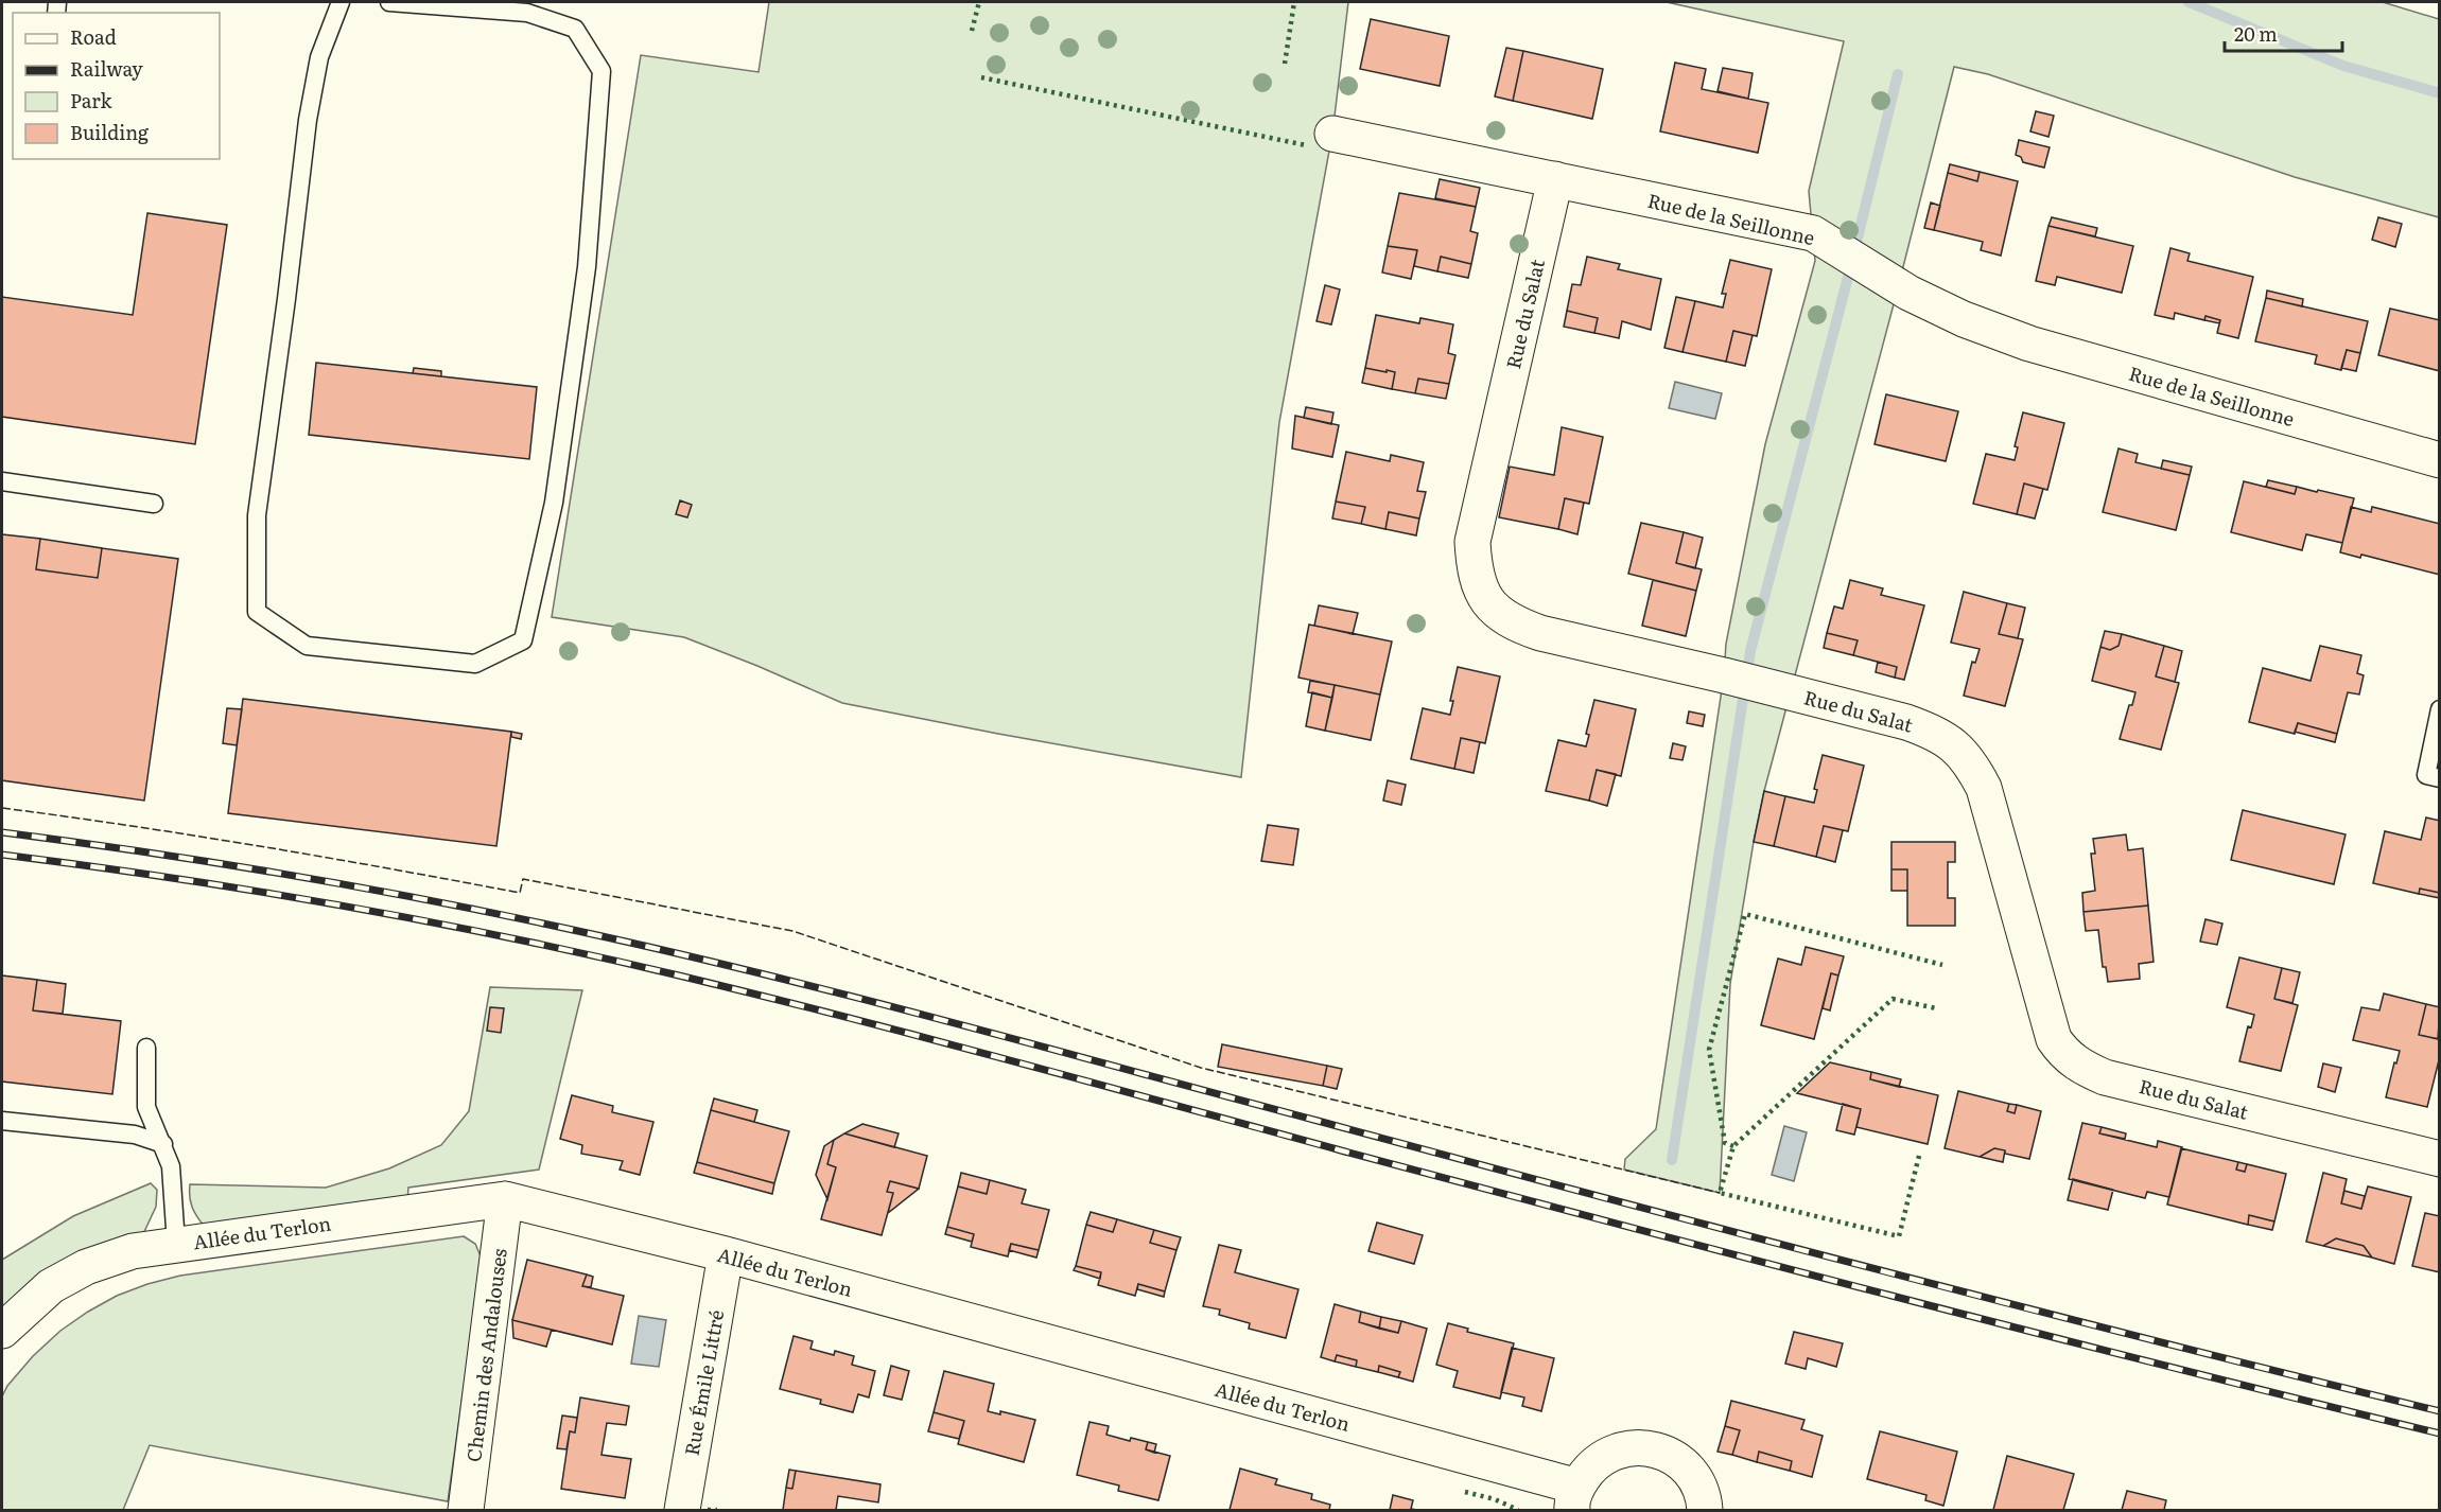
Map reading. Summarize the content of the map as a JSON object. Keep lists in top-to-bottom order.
{
  "streets": {
    "street": [
      "Rue de la Seillonne",
      "Rue du Salat",
      "Allée du Terlon",
      "Chemin des Andalouses",
      "Rue Émile Littré"
    ]
  },
  "crossings": [
    ["Rue de la Seillonne", "Rue du Salat"],
    ["Allée du Terlon", "Chemin des Andalouses"],
    ["Allée du Terlon", "Rue Émile Littré"]
  ],
  "legend": [
    "Road",
    "Railway",
    "Park",
    "Building"
  ],
  "scale_bar": "20 m"
}
